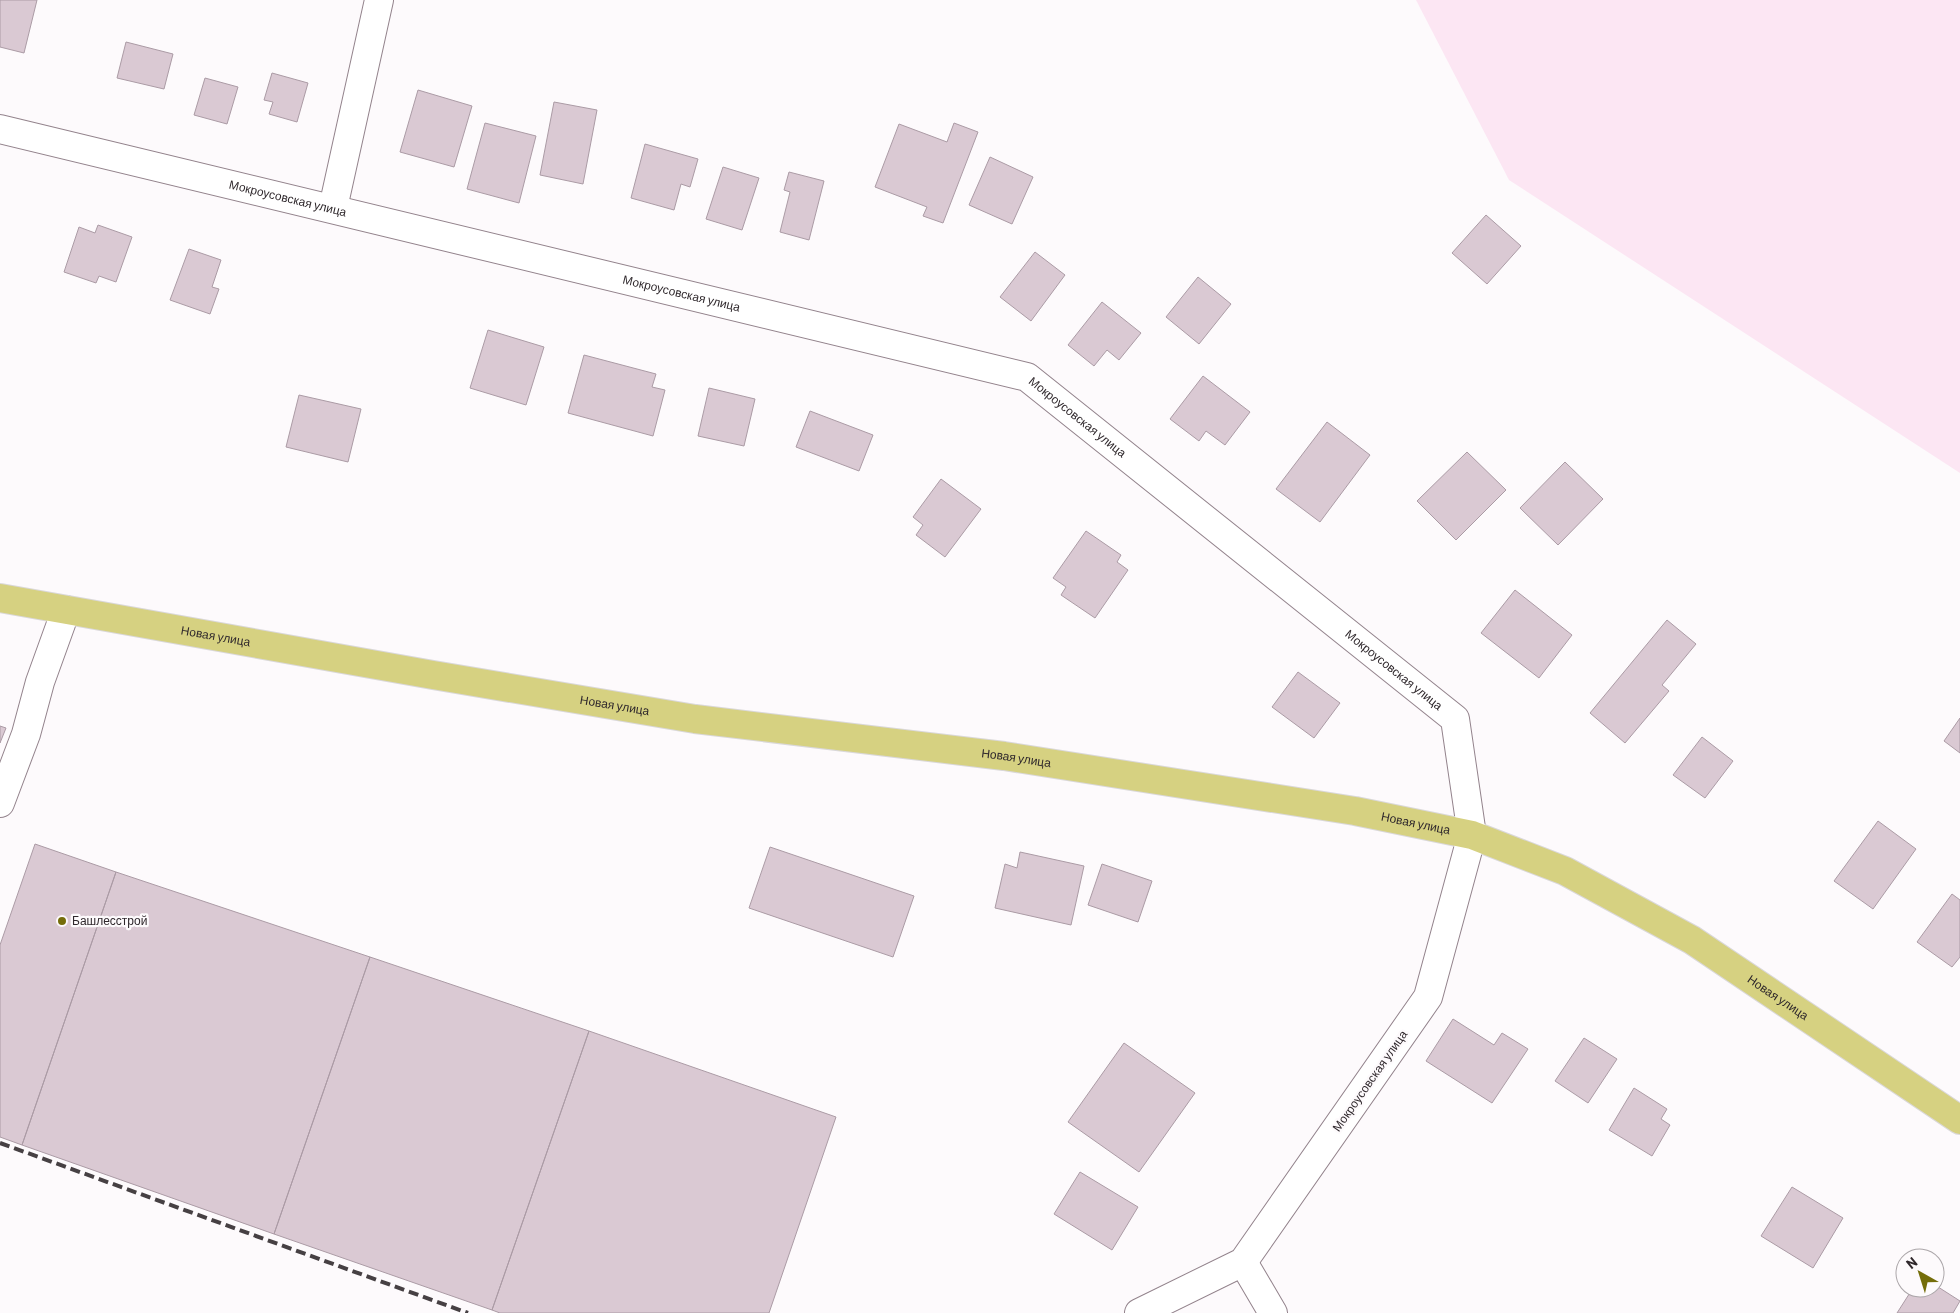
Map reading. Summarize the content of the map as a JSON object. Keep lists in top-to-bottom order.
{
  "streets": {
    "main road": ["Новая улица"],
    "street": ["Мокроусовская улица"]
  },
  "crossings": [
    ["Мокроусовская улица", "Новая улица"]
  ],
  "places": ["Башлесстрой"],
  "north": "top left"
}
